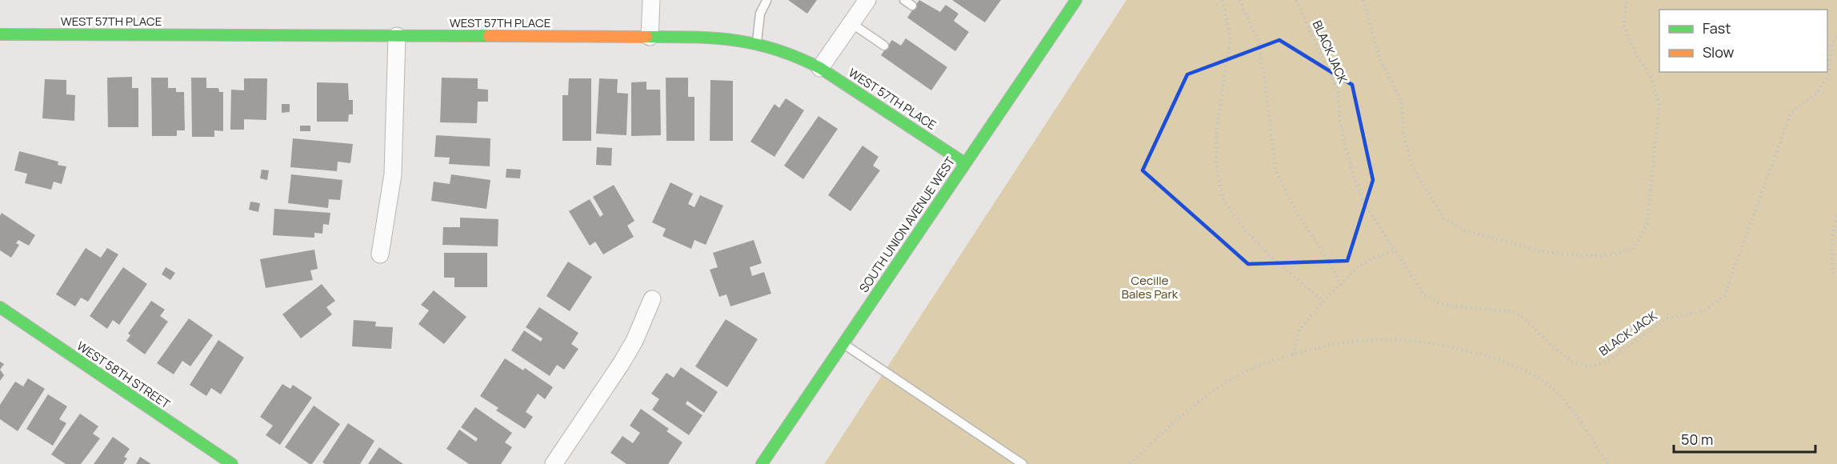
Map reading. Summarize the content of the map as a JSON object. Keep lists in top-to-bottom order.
{
  "streets": {
    "street": ["WEST 57TH PLACE", "SOUTH UNION AVENUE WEST", "WEST 58TH STREET"],
    "path": ["BLACK JACK"]
  },
  "crossings": [
    ["WEST 57TH PLACE", "SOUTH UNION AVENUE WEST"]
  ],
  "parks": ["Cecille Bales Park"],
  "legend": ["Fast", "Slow"],
  "scale_bar": "50 m"
}
